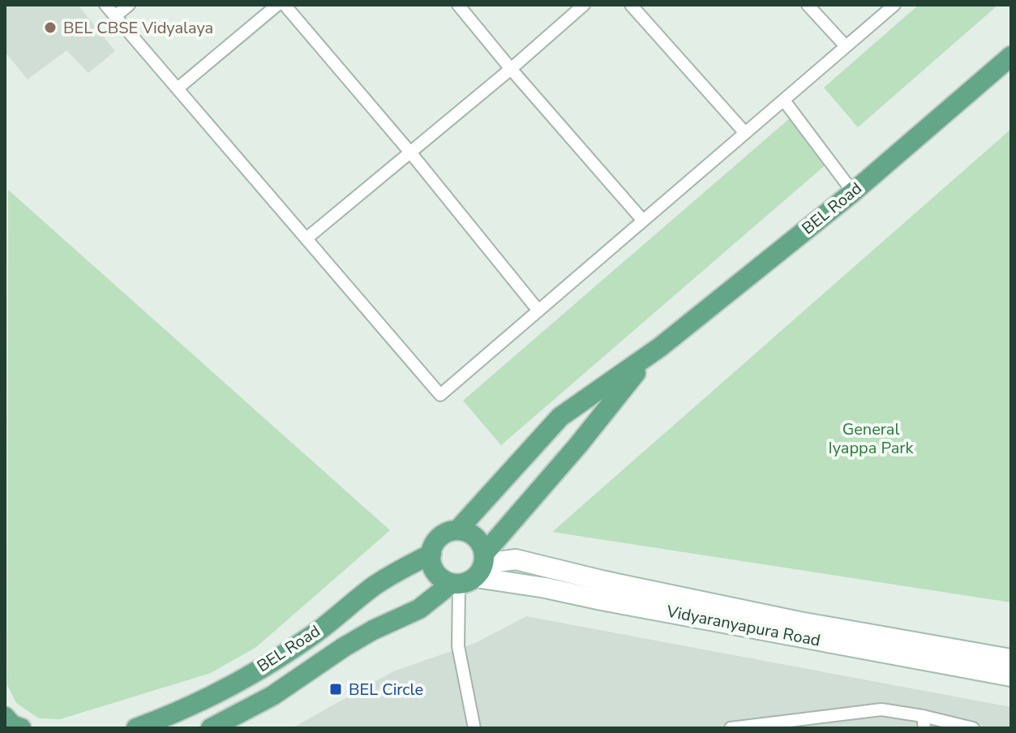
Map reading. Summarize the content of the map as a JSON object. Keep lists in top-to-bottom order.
{
  "streets": {
    "main road": ["BEL Road", "Vidyaranyapura Road"]
  },
  "crossings": [
    ["BEL Road", "Vidyaranyapura Road"]
  ],
  "parks": ["General Iyappa Park"],
  "places": {
    "other": ["BEL CBSE Vidyalaya"],
    "transit": ["BEL Circle"]
  }
}
